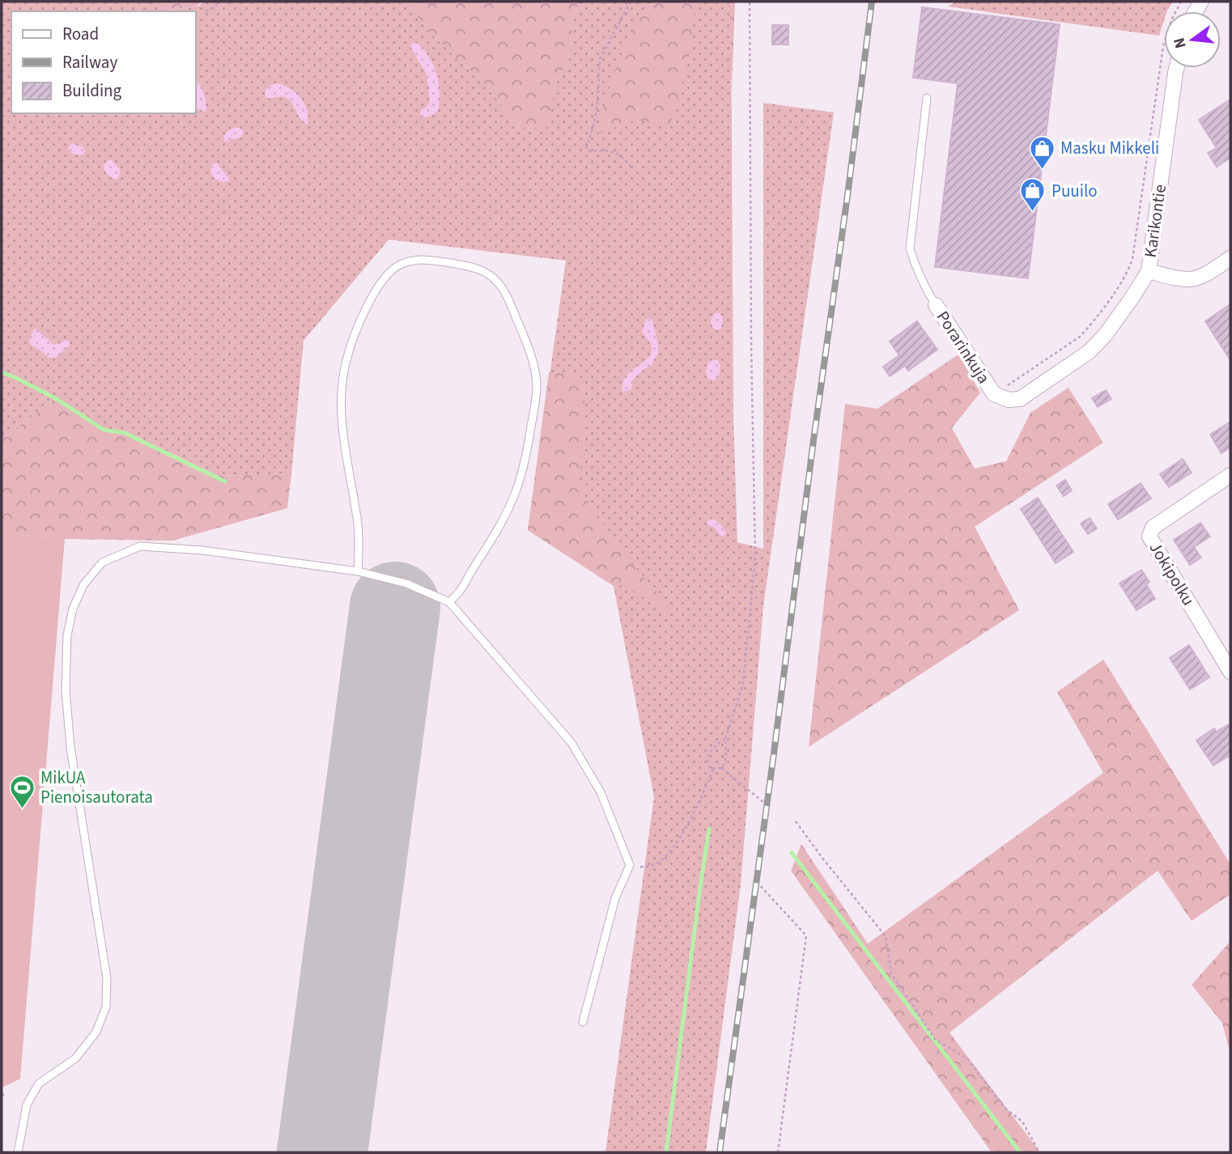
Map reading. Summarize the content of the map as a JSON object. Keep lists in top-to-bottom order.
{
  "streets": {
    "street": ["Karikontie", "Porarinkuja", "Jokipolku"]
  },
  "crossings": [
    ["Karikontie", "Porarinkuja"]
  ],
  "places": {
    "shop": ["Masku Mikkeli", "Puuilo"],
    "sports": ["MikUA Pienoisautorata"]
  },
  "legend": ["Road", "Railway", "Building"],
  "north": "left"
}
